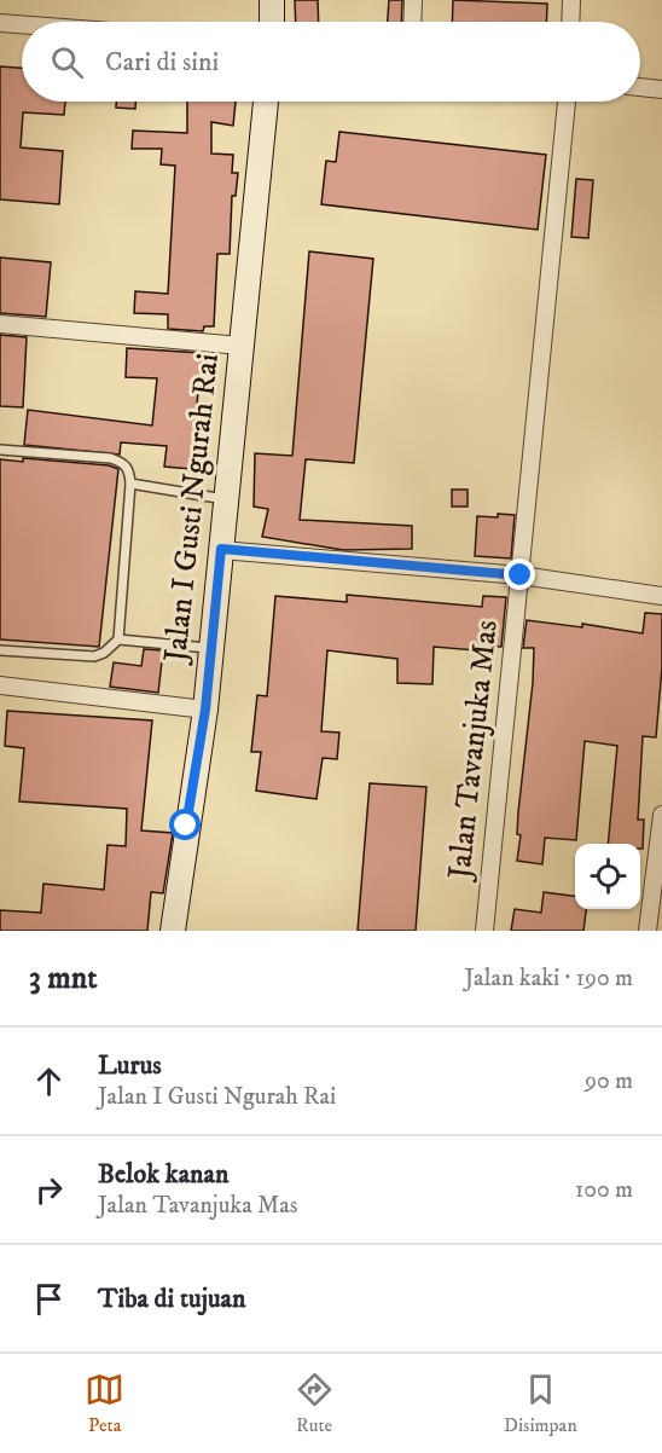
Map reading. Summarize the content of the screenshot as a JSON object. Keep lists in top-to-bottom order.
{
  "streets": {
    "main road": ["Jalan I Gusti Ngurah Rai"],
    "street": ["Jalan Tavanjuka Mas"]
  },
  "page": {
    "search": "Cari di sini",
    "heading": ["3 mnt", "Jalan kaki · 190 m"],
    "list": [
      ["Lurus", "Jalan I Gusti Ngurah Rai", "90 m"],
      ["Belok kanan", "Jalan Tavanjuka Mas", "100 m"],
      "Tiba di tujuan"
    ],
    "nav": ["Peta", "Rute", "Disimpan"]
  }
}
